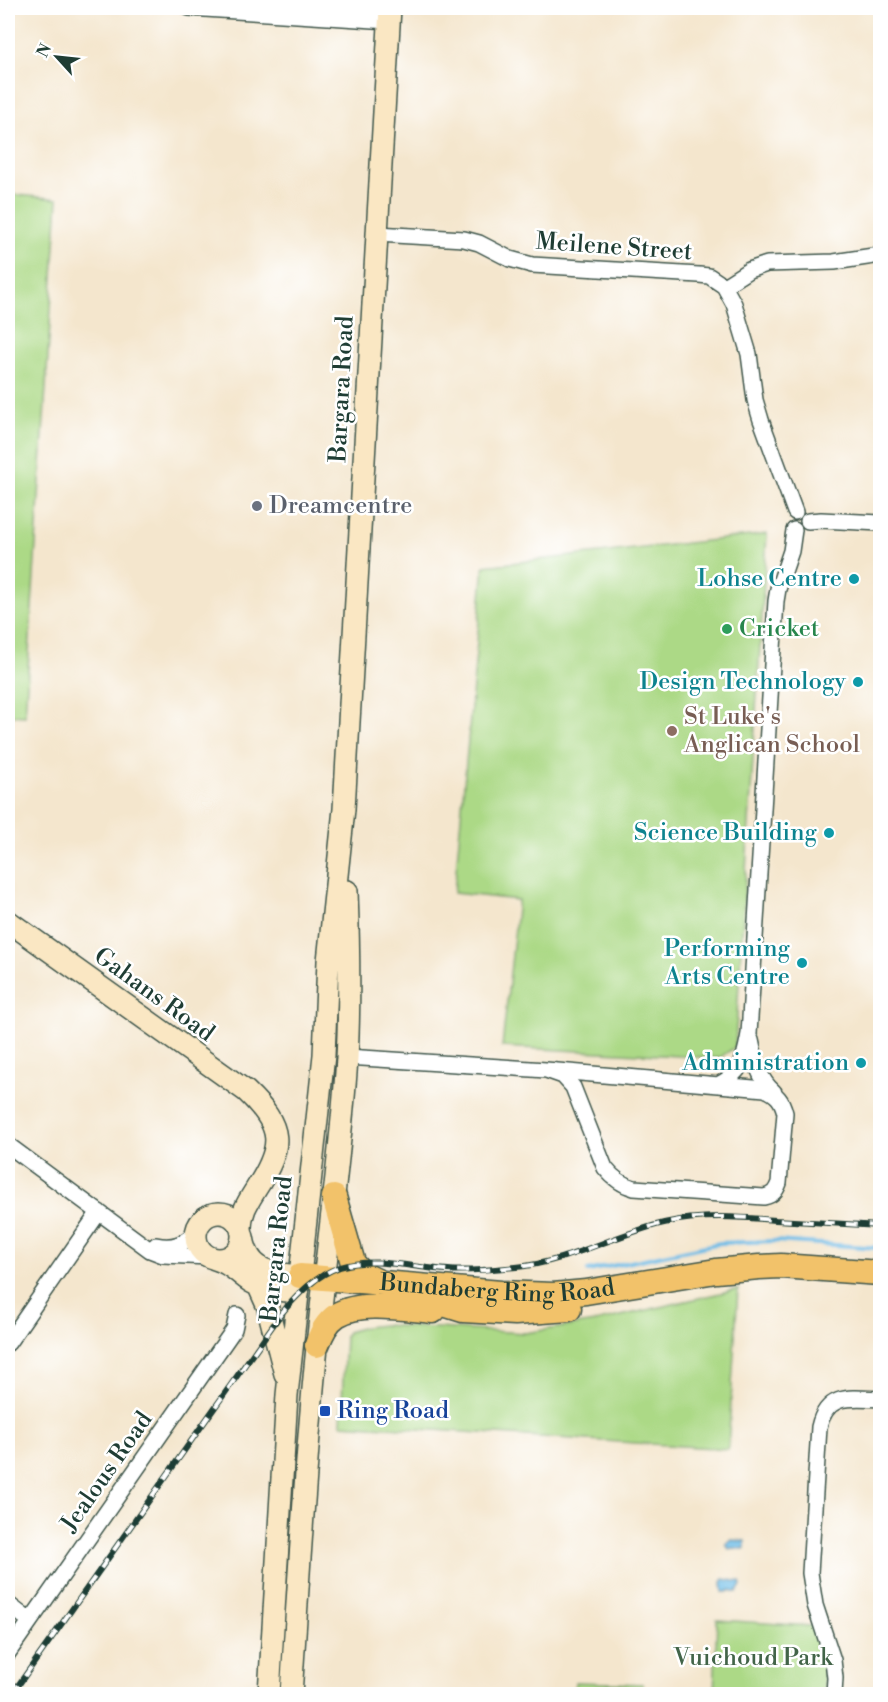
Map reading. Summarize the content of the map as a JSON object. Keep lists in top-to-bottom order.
{
  "streets": {
    "main road": ["Bargara Road", "Gahans Road", "Bundaberg Ring Road"],
    "street": ["Meilene Street", "Jealous Road"]
  },
  "crossings": [
    ["Meilene Street", "Bargara Road"],
    ["Bargara Road", "Bundaberg Ring Road"]
  ],
  "parks": ["Vuichoud Park"],
  "places": {
    "other": [
      "Dreamcentre",
      "Lohse Centre",
      "Cricket",
      "Design Technology",
      "St Luke's Anglican School",
      "Science Building",
      "Performing Arts Centre",
      "Administration"
    ],
    "transit": ["Ring Road"]
  },
  "north": "top left"
}
